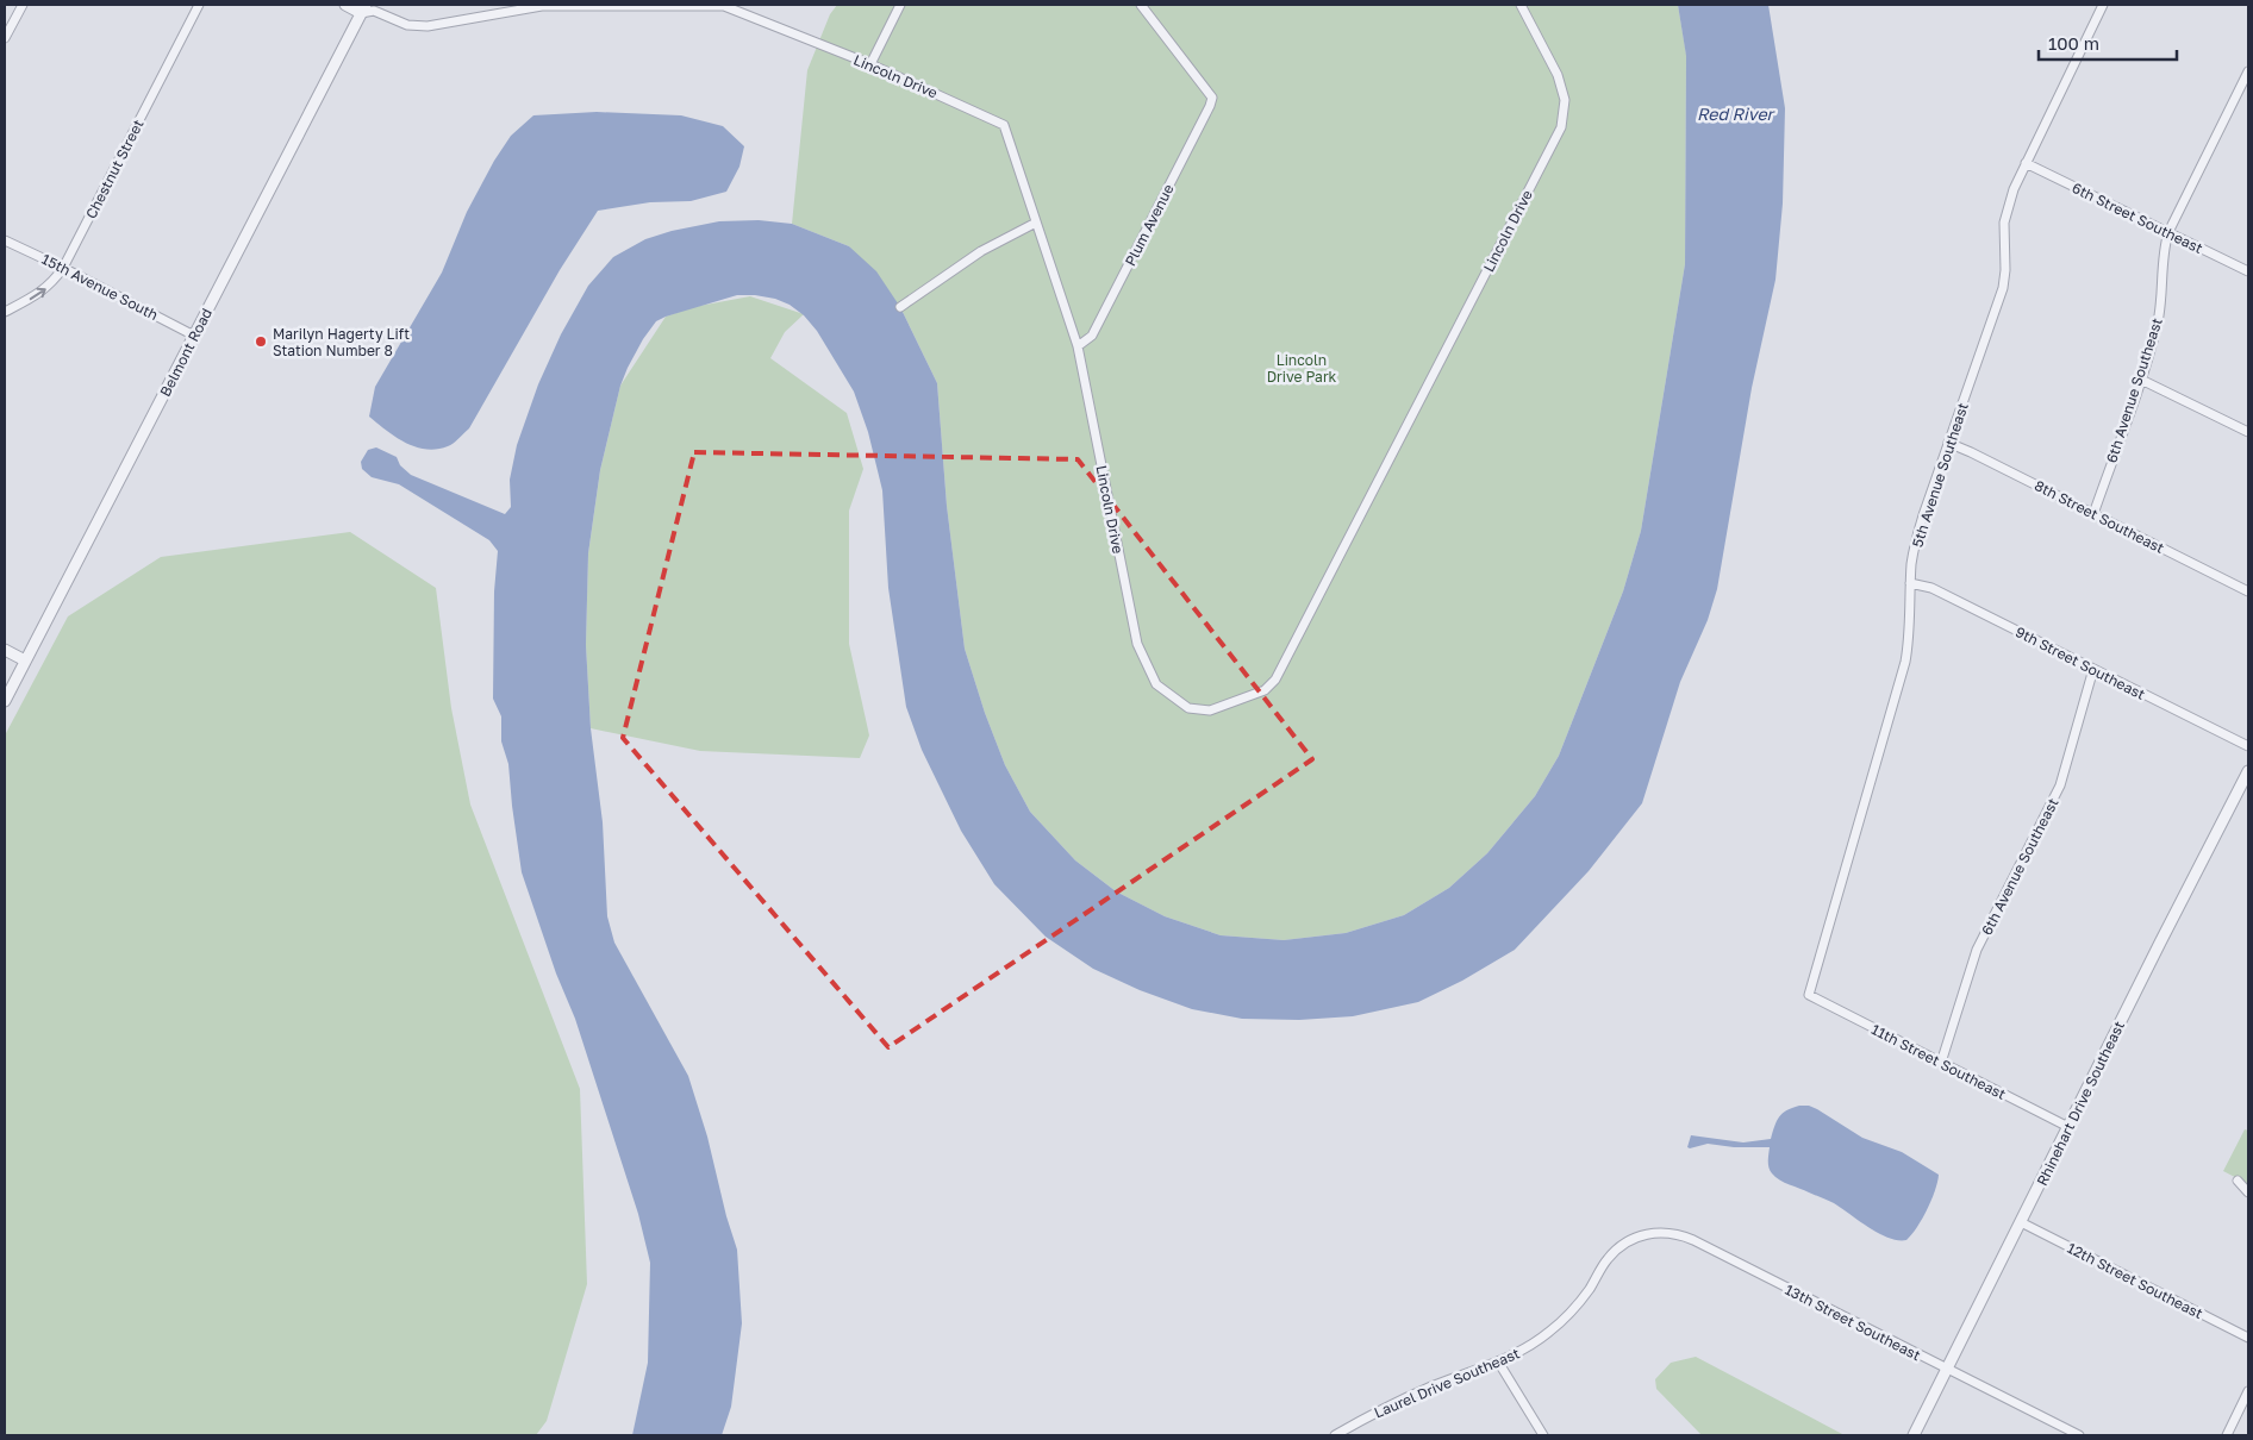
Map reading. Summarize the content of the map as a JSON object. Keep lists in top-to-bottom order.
{
  "streets": {
    "street": [
      "Lincoln Drive",
      "Chestnut Street",
      "6th Street Southeast",
      "Plum Avenue",
      "15th Avenue South",
      "Belmont Road",
      "6th Avenue Southeast",
      "5th Avenue Southeast",
      "8th Street Southeast",
      "9th Street Southeast",
      "11th Street Southeast",
      "Rhinehart Drive Southeast",
      "12th Street Southeast",
      "13th Street Southeast",
      "Laurel Drive Southeast"
    ]
  },
  "crossings": [
    ["Lincoln Drive", "Plum Avenue"],
    ["Lincoln Drive", "Belmont Road"],
    ["Chestnut Street", "15th Avenue South"],
    ["6th Street Southeast", "6th Avenue Southeast"],
    ["6th Street Southeast", "5th Avenue Southeast"],
    ["15th Avenue South", "Belmont Road"],
    ["6th Avenue Southeast", "8th Street Southeast"],
    ["6th Avenue Southeast", "9th Street Southeast"],
    ["6th Avenue Southeast", "11th Street Southeast"],
    ["5th Avenue Southeast", "8th Street Southeast"],
    ["5th Avenue Southeast", "9th Street Southeast"],
    ["5th Avenue Southeast", "11th Street Southeast"],
    ["11th Street Southeast", "Rhinehart Drive Southeast"],
    ["Rhinehart Drive Southeast", "12th Street Southeast"],
    ["Rhinehart Drive Southeast", "13th Street Southeast"],
    ["13th Street Southeast", "Laurel Drive Southeast"]
  ],
  "water": ["Red River"],
  "parks": ["Lincoln Drive Park"],
  "places": ["Marilyn Hagerty Lift Station Number 8"],
  "scale_bar": "100 m"
}
